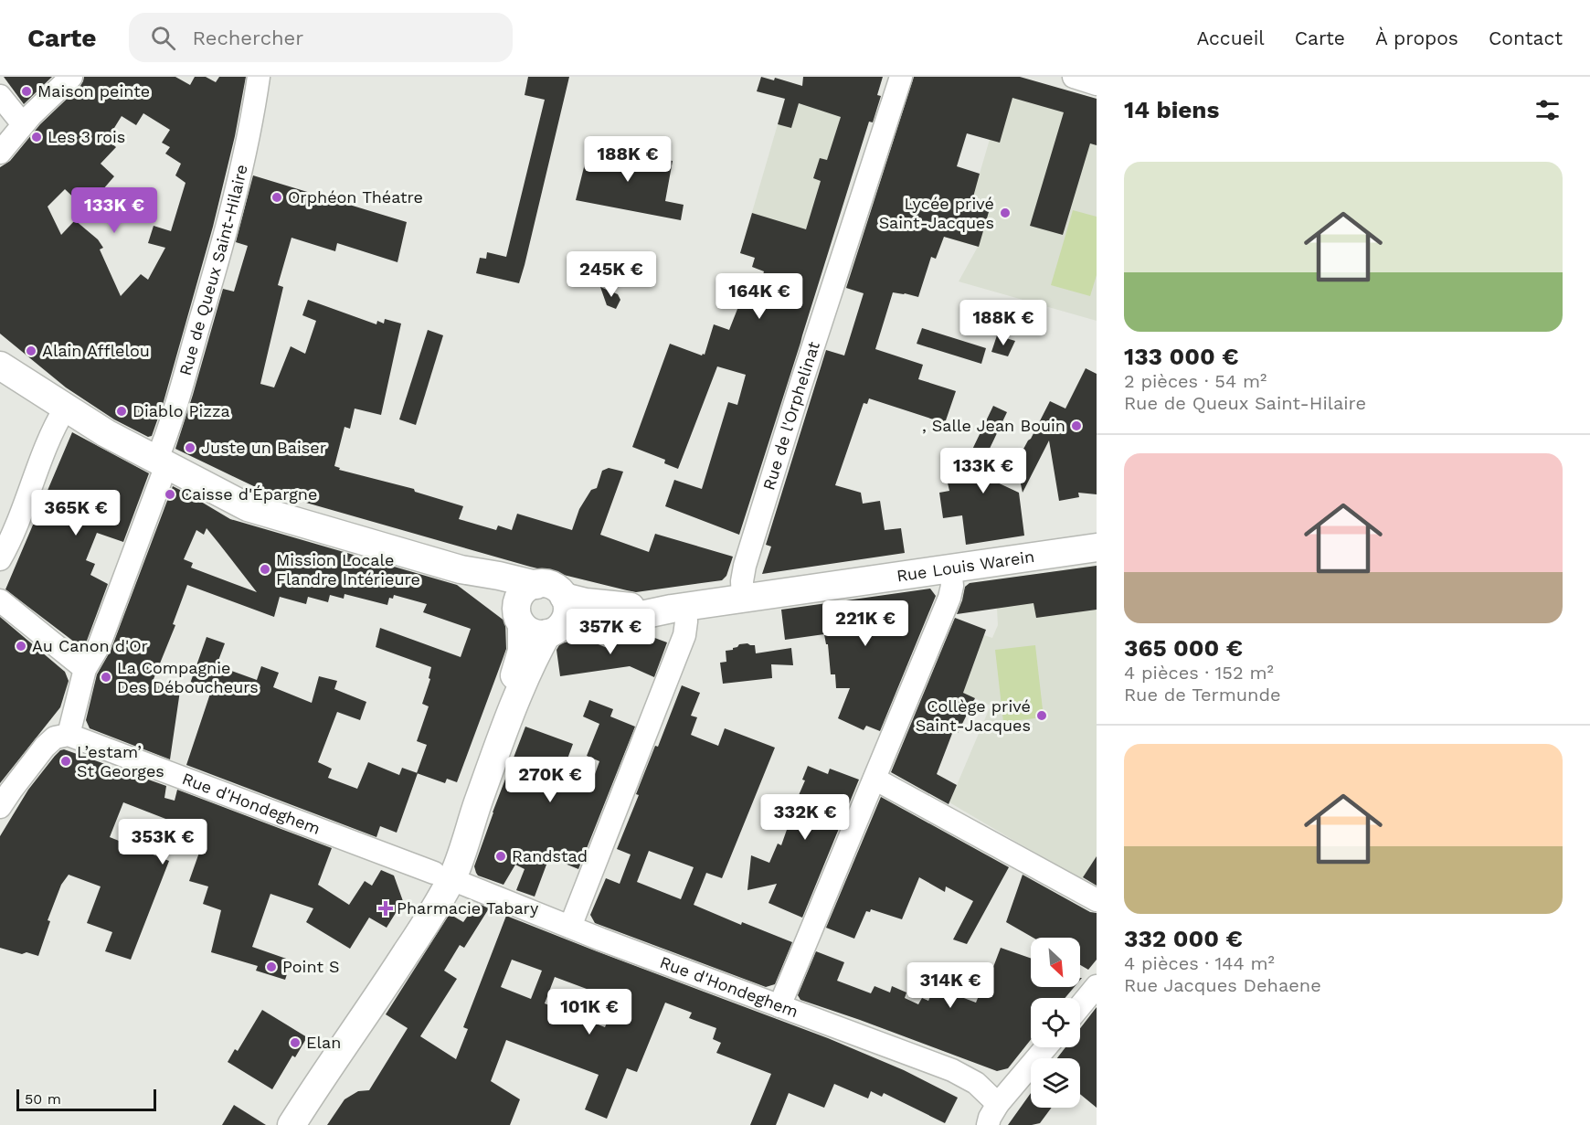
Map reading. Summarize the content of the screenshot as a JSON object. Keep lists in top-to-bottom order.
{
  "streets": {
    "main road": ["Rue Louis Warein"],
    "street": ["Rue de Queux Saint-Hilaire", "Rue de l'Orphelinat", "Rue d'Hondeghem"]
  },
  "crossings": [
    ["Rue de Queux Saint-Hilaire", "Rue d'Hondeghem"],
    ["Rue de l'Orphelinat", "Rue Louis Warein"]
  ],
  "places": {
    "other": [
      "Maison peinte",
      "Les 3 rois",
      "Orphéon Théatre",
      "Lycée privé Saint-Jacques",
      "Alain Afflelou",
      "Diablo Pizza",
      ", Salle Jean Bouin",
      "Juste un Baiser",
      "Caisse d'Épargne",
      "Mission Locale Flandre Intérieure",
      "Au Canon d'Or",
      "La Compagnie Des Déboucheurs",
      "Collège privé Saint-Jacques",
      "L’estam’ St Georges",
      "Randstad",
      "Point S",
      "Elan"
    ],
    "health": ["Pharmacie Tabary"]
  },
  "scale_bar": "50 m",
  "north": "bottom right",
  "page": {
    "header": "Carte",
    "search": "Rechercher",
    "nav": [
      "Accueil",
      "Carte",
      "À propos",
      "Contact"
    ],
    "heading": "14 biens",
    "price": [
      "188K €",
      "133K €",
      "245K €",
      "164K €",
      "188K €",
      "133K €",
      "365K €",
      "221K €",
      "357K €",
      "270K €",
      "332K €",
      "353K €",
      "314K €",
      "101K €"
    ],
    "list": [
      {
        "name": "133 000 €",
        "note": "2 pièces · 54 m² · Rue de Queux Saint-Hilaire"
      },
      {
        "name": "365 000 €",
        "note": "4 pièces · 152 m² · Rue de Termunde"
      },
      {
        "name": "332 000 €",
        "note": "4 pièces · 144 m² · Rue Jacques Dehaene"
      }
    ],
    "scale": "50 m"
  }
}
